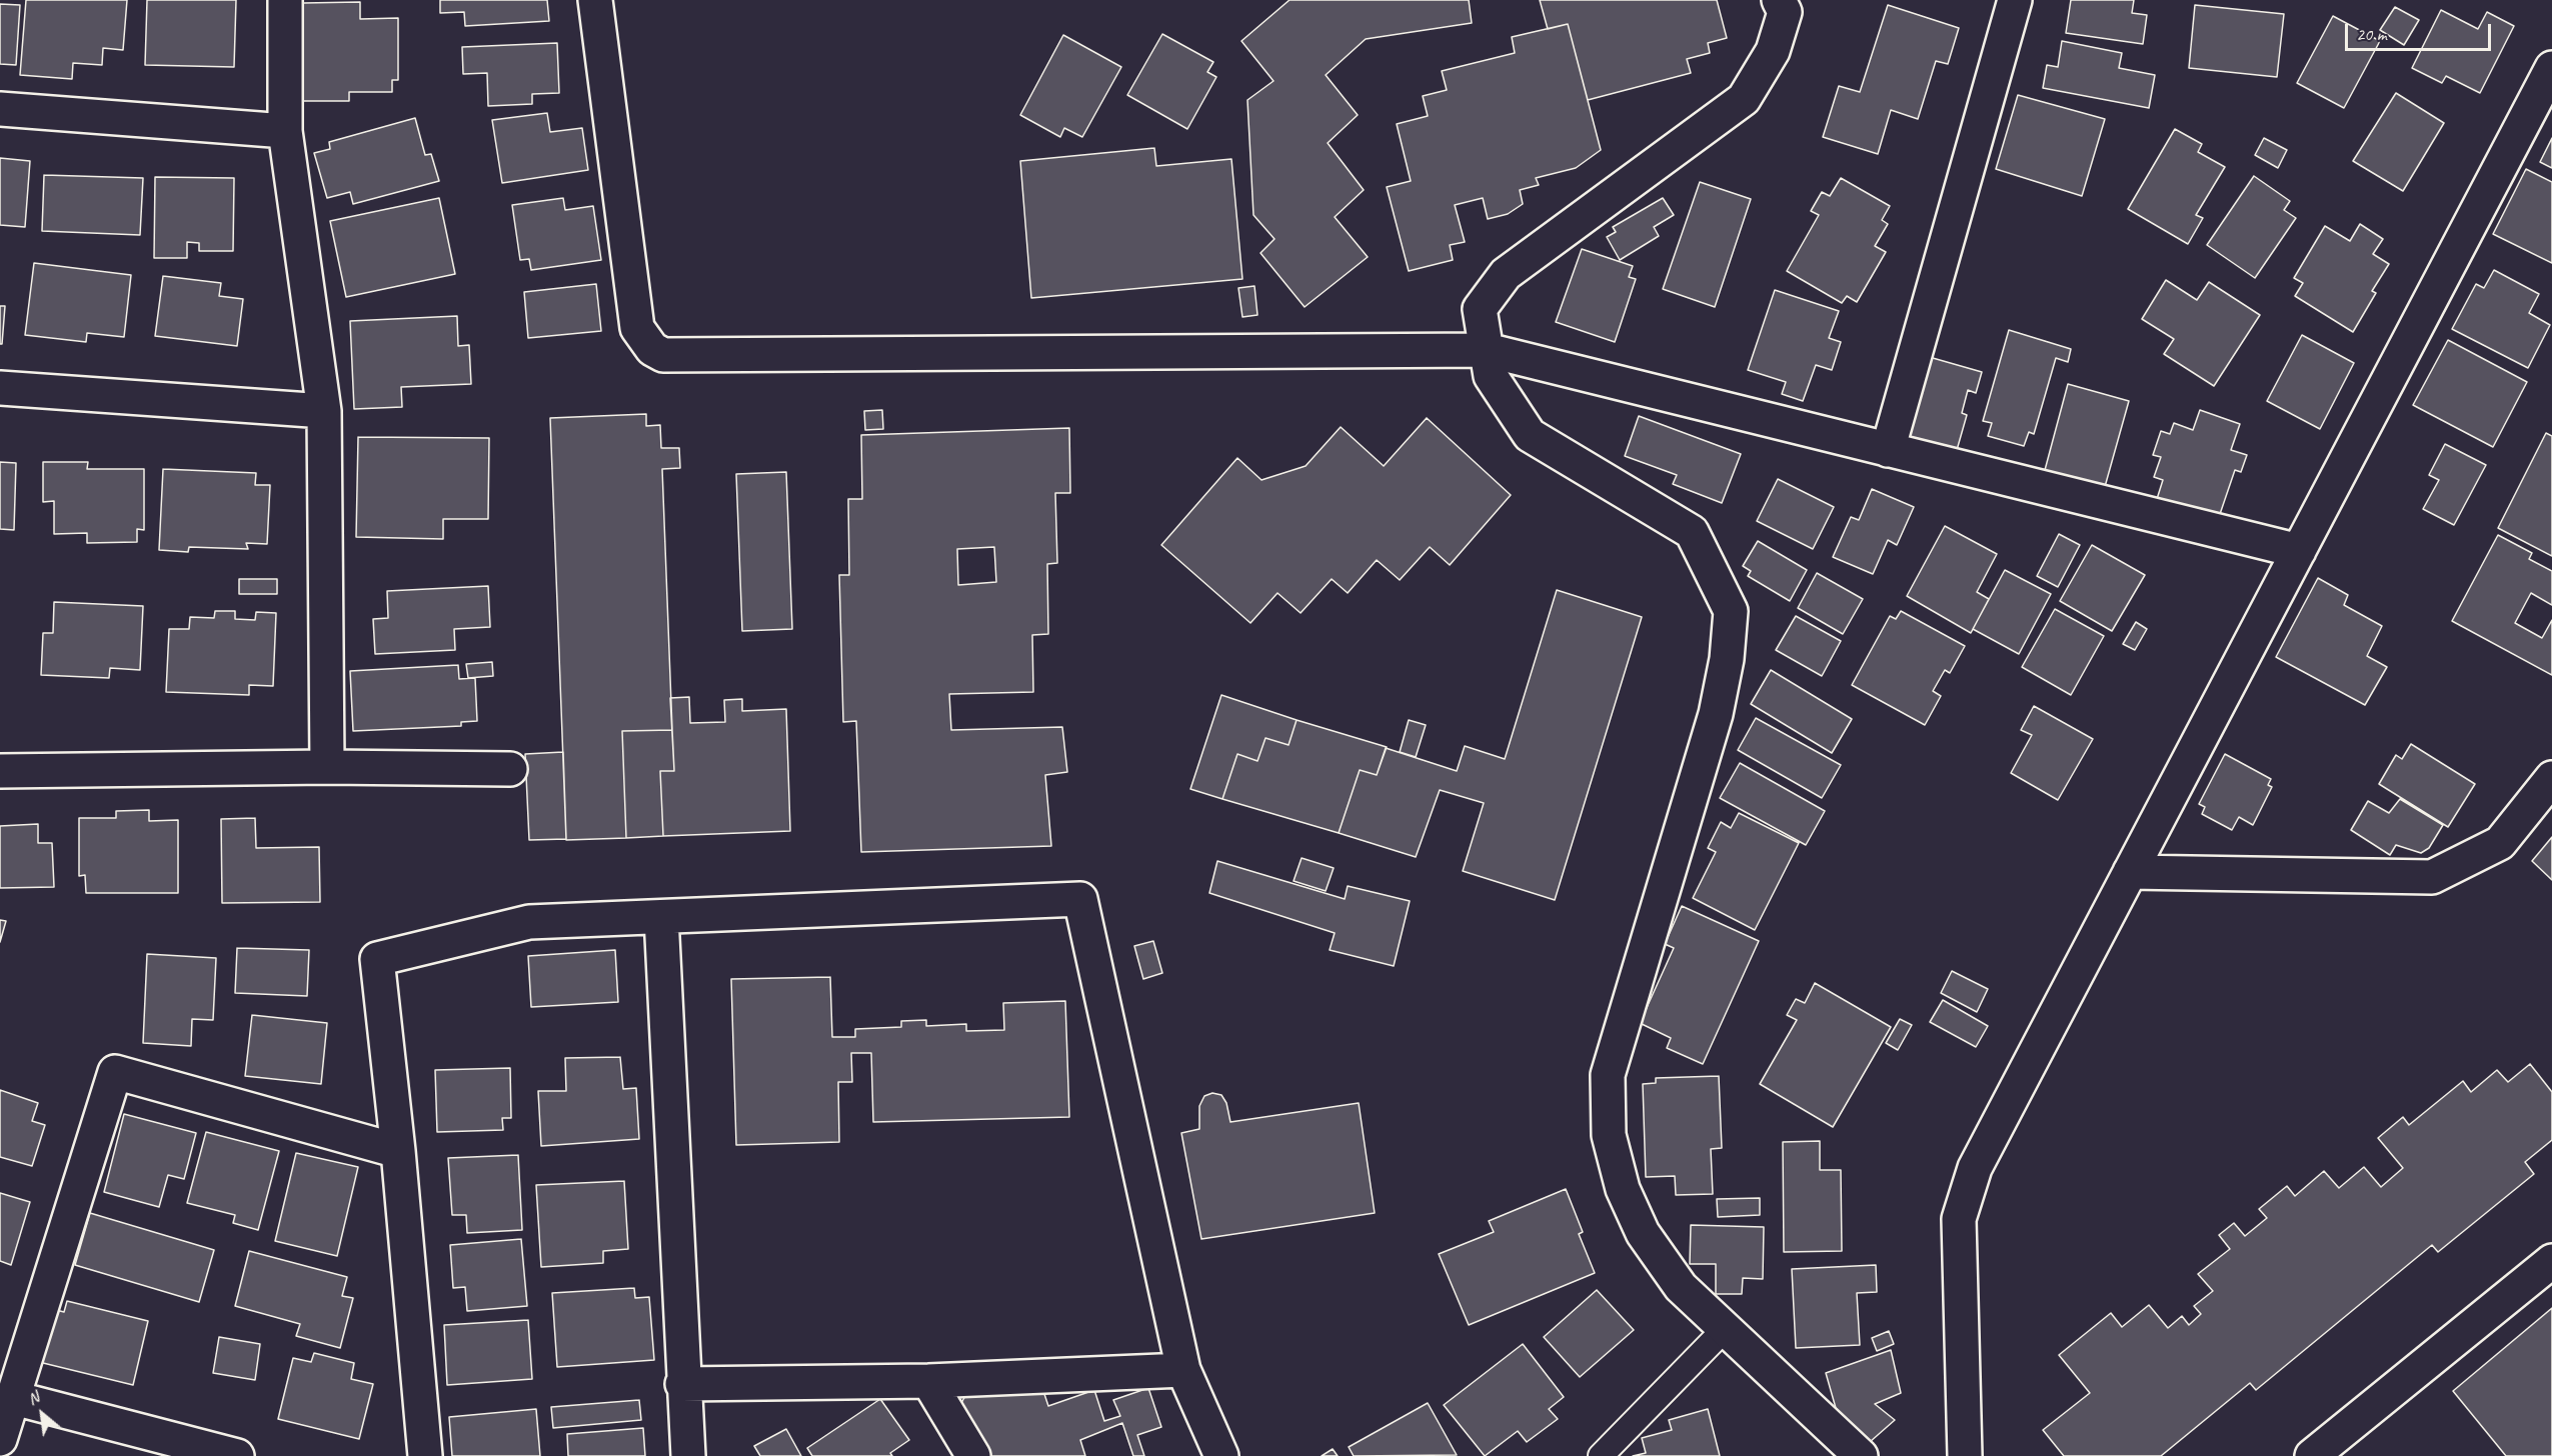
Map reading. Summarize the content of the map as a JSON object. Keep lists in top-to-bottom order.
{
  "scale_bar": "20 m",
  "north": "top left"
}
